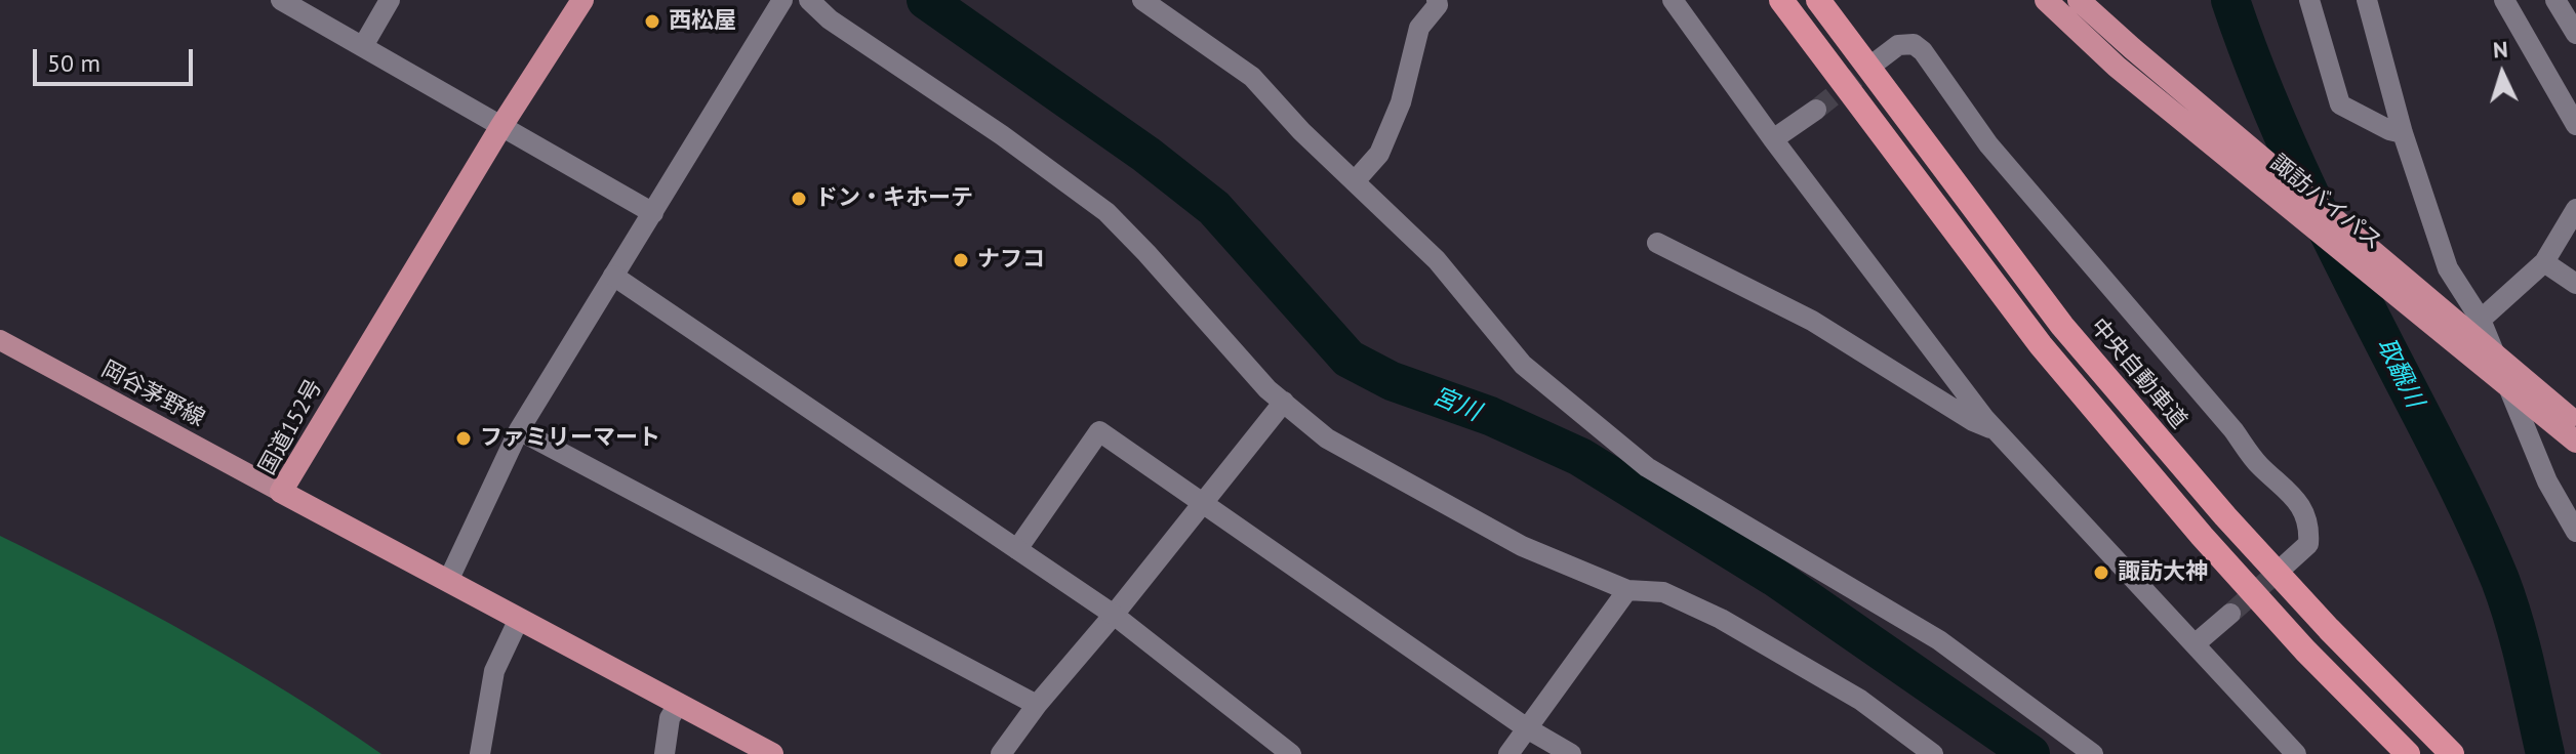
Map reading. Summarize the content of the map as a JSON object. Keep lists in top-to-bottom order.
{
  "streets": {
    "highway": ["諏訪バイパス", "中央自動車道", "国道152号"],
    "main road": ["岡谷茅野線"]
  },
  "crossings": [
    ["岡谷茅野線", "国道152号"]
  ],
  "water": ["取飜川", "宮川"],
  "places": [
    "西松屋",
    "ドン・キホーテ",
    "ナフコ",
    "ファミリーマート",
    "諏訪大神"
  ],
  "scale_bar": "50 m",
  "north": "top"
}
